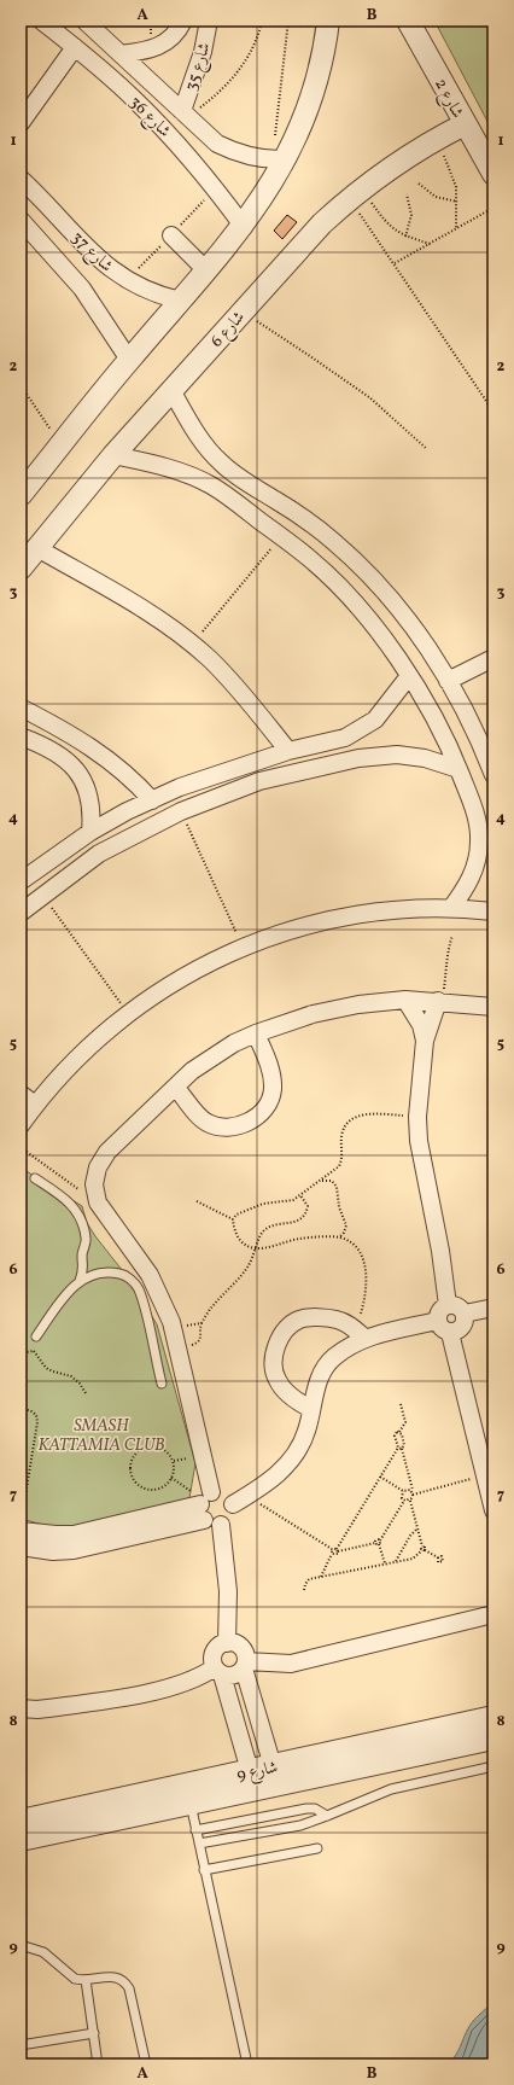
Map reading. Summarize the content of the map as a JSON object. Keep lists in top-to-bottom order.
{
  "streets": {
    "street": [
      "شارع 35",
      "شارع 2",
      "شارع 36",
      "شارع 37",
      "شارع 6",
      "شارع 9"
    ]
  },
  "crossings": [
    ["شارع 35", "شارع 36"],
    ["شارع 2", "شارع 6"]
  ],
  "parks": ["SMASH KATTAMIA CLUB"],
  "grid": {
    "columns": ["A", "B"],
    "rows": [
      "1",
      "2",
      "3",
      "4",
      "5",
      "6",
      "7",
      "8",
      "9"
    ]
  }
}
